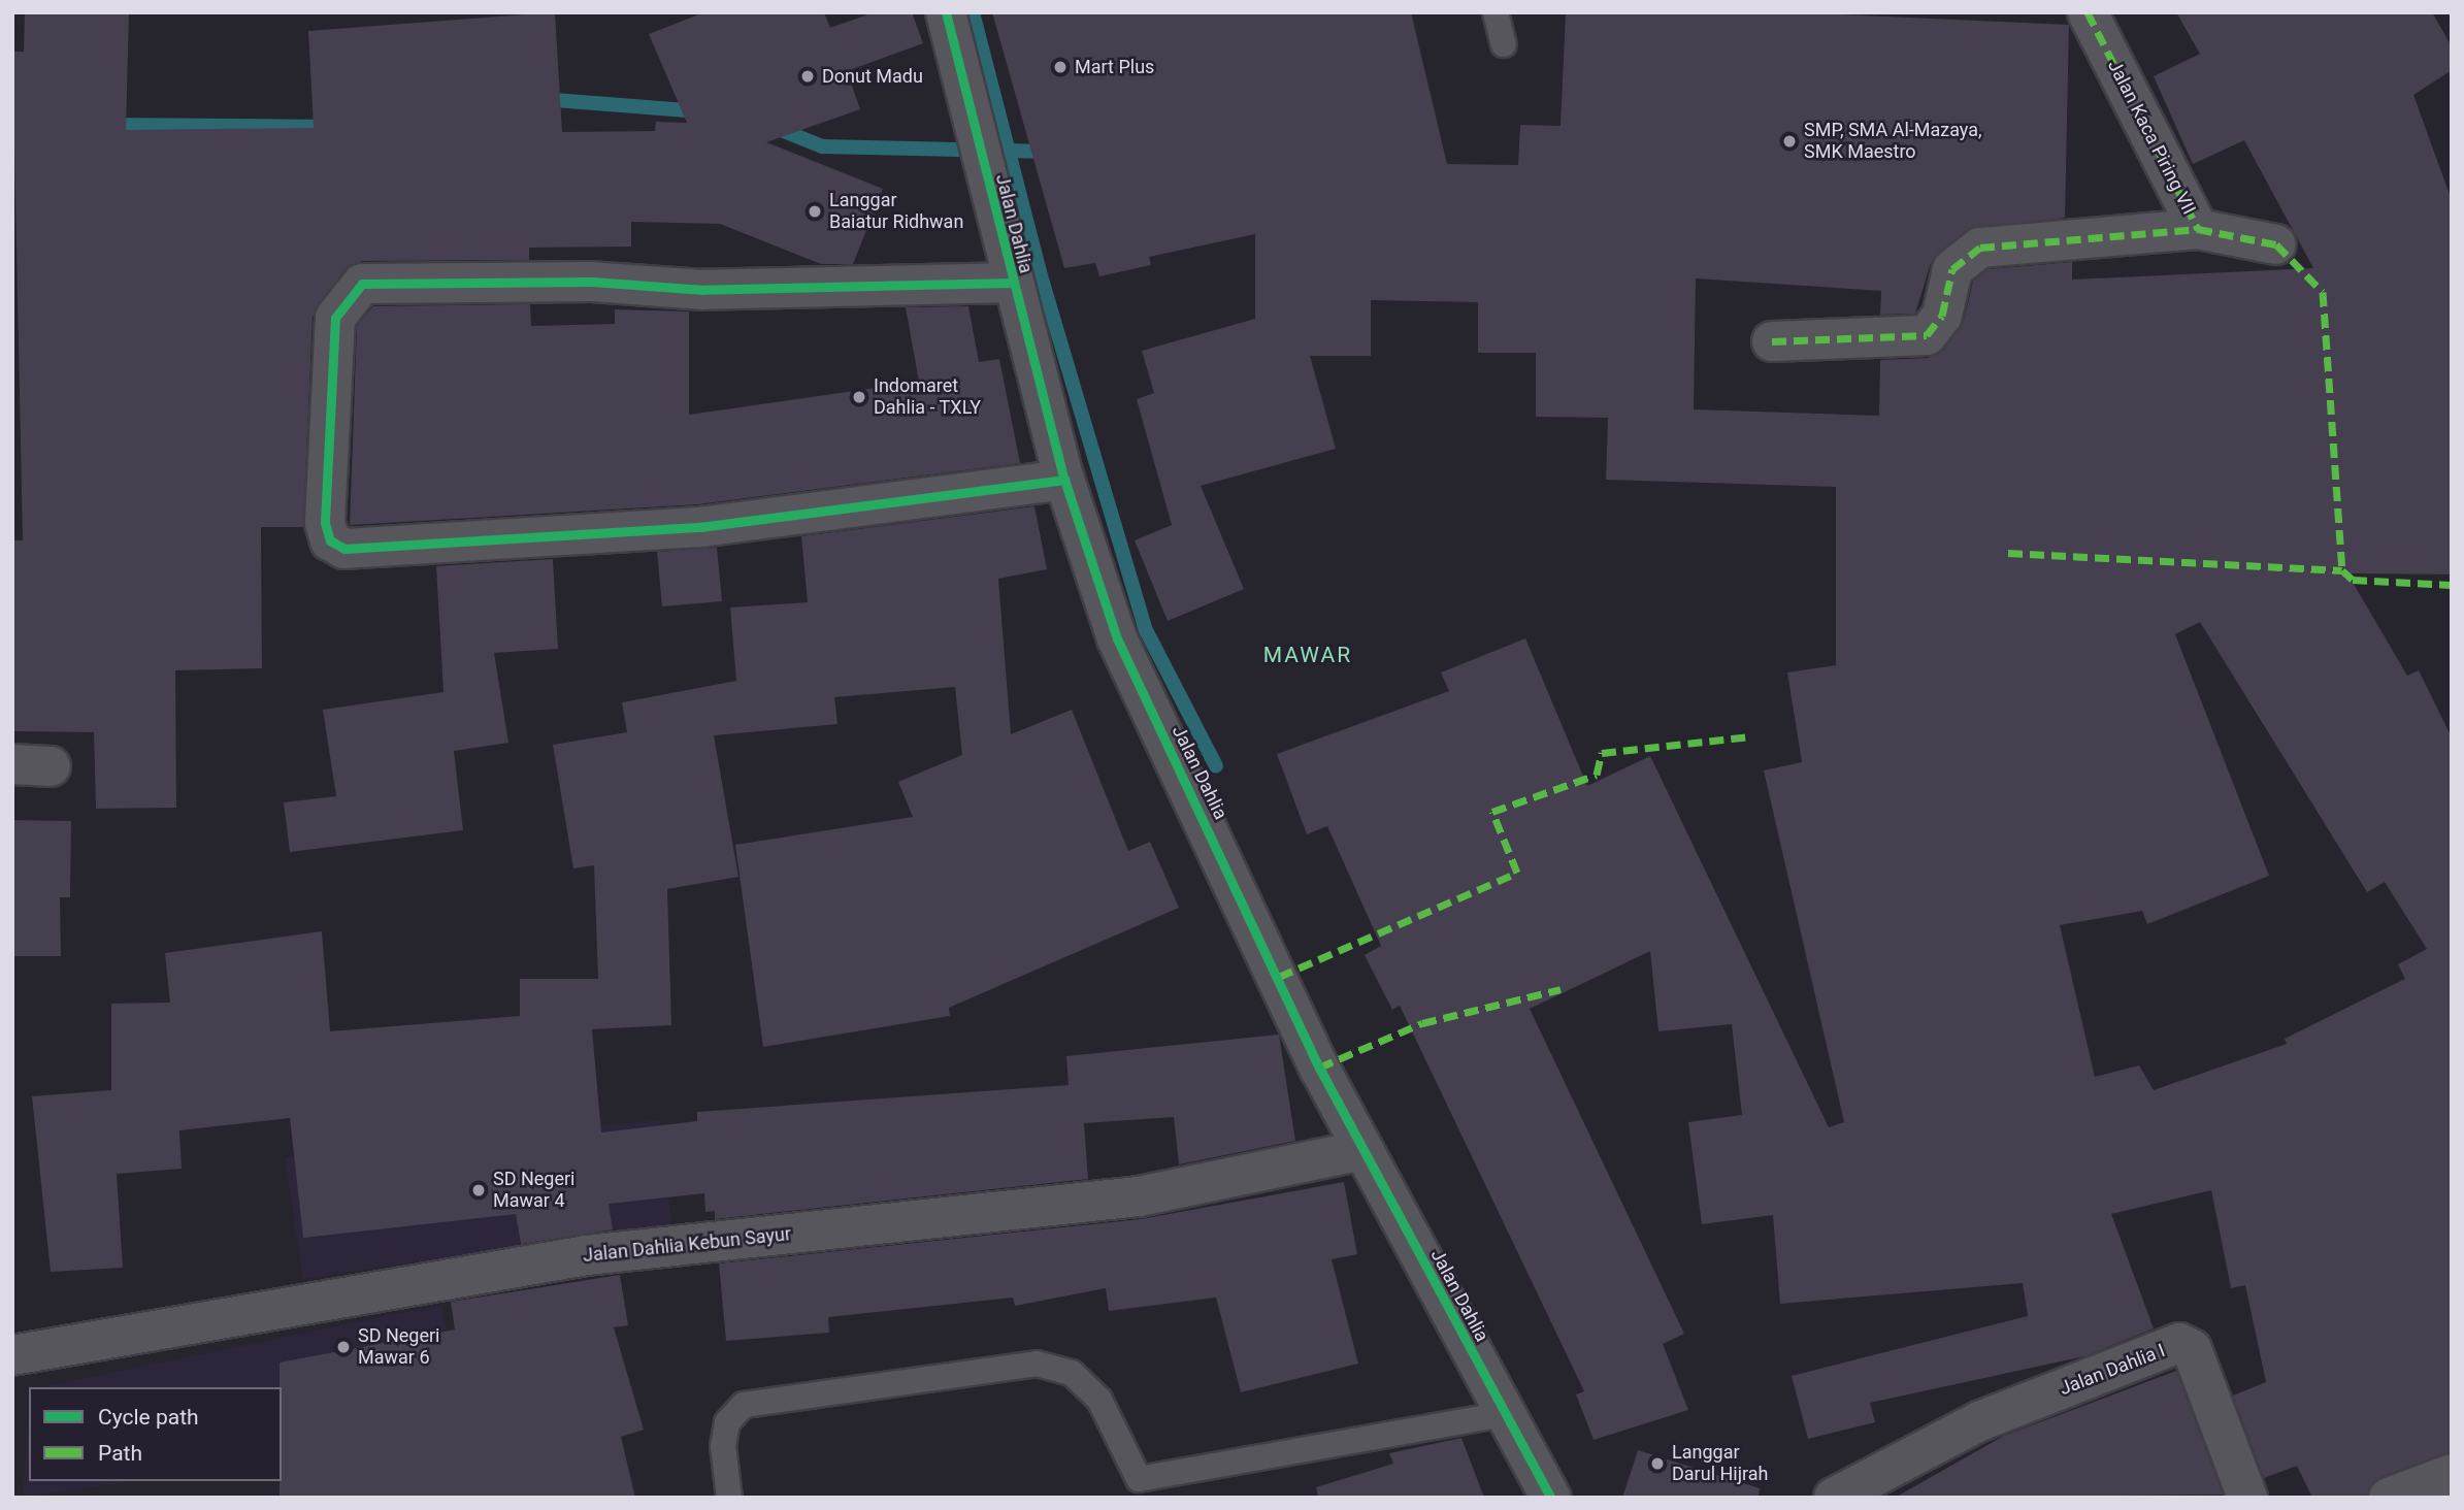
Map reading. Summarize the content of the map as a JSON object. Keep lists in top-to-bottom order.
{
  "streets": {
    "street": [
      "Jalan Kaca Piring VII",
      "Jalan Dahlia",
      "Jalan Dahlia Kebun Sayur",
      "Jalan Dahlia I"
    ]
  },
  "crossings": [
    ["Jalan Dahlia", "Jalan Dahlia Kebun Sayur"]
  ],
  "districts": ["MAWAR"],
  "places": [
    "Mart Plus",
    "Donut Madu",
    "SMP, SMA Al-Mazaya, SMK Maestro",
    "Langgar Baiatur Ridhwan",
    "Indomaret Dahlia - TXLY",
    "SD Negeri Mawar 4",
    "SD Negeri Mawar 6",
    "Langgar Darul Hijrah"
  ],
  "legend": ["Cycle path", "Path"]
}
